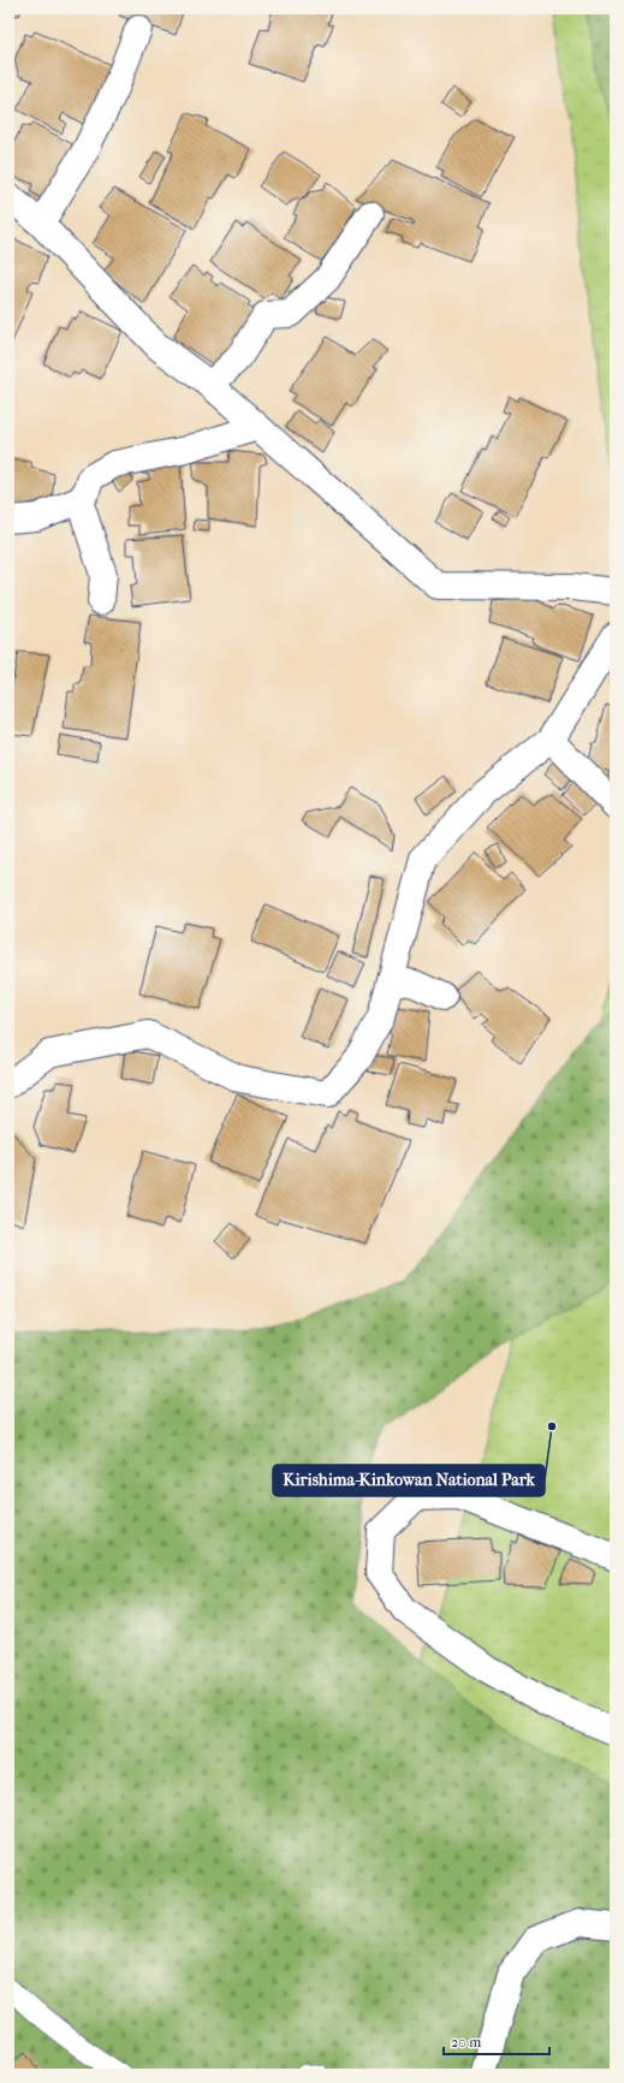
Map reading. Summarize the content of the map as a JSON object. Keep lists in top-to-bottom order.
{
  "places": ["Kirishima-Kinkowan National Park"],
  "scale_bar": "20 m"
}
